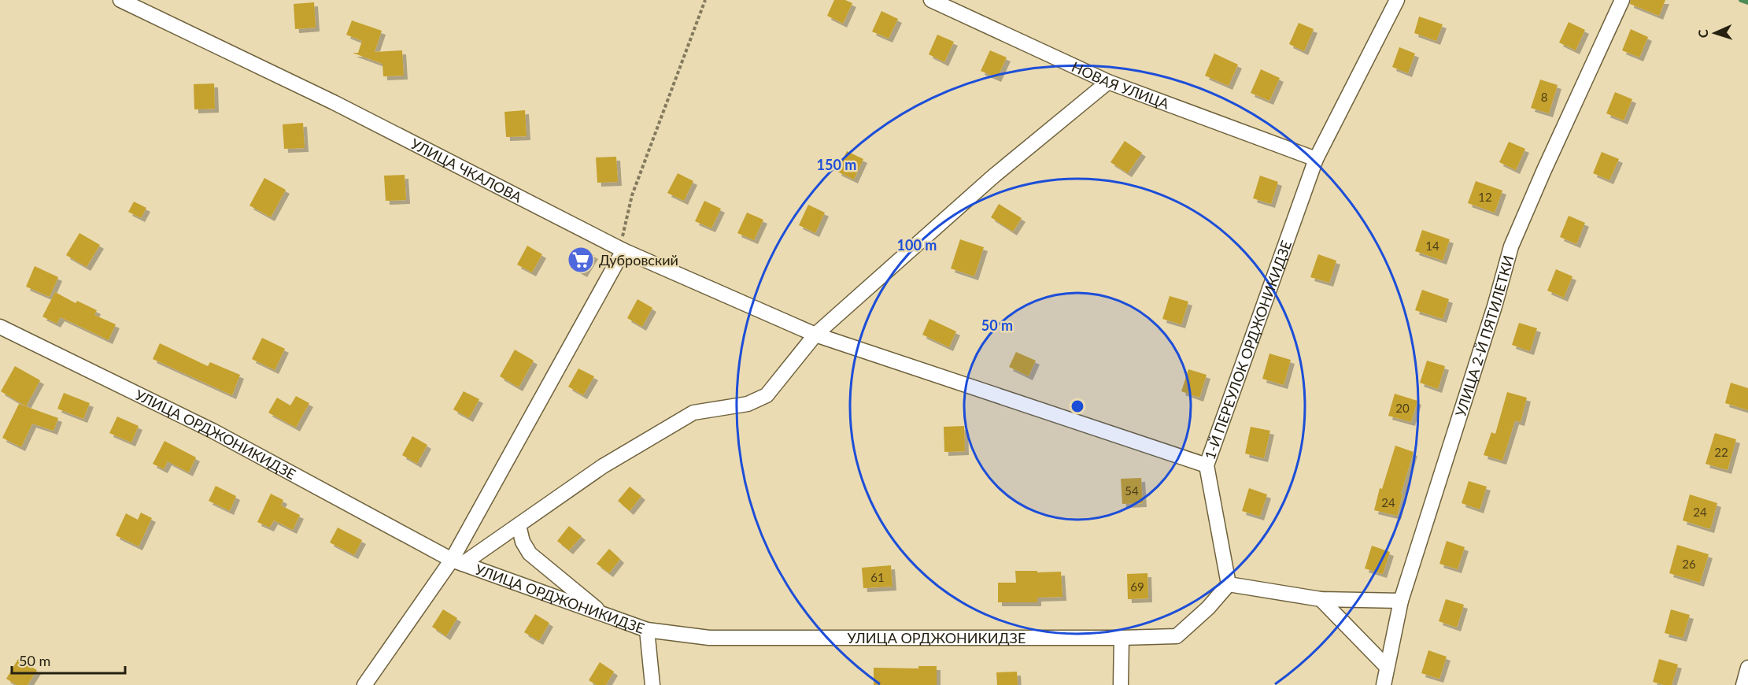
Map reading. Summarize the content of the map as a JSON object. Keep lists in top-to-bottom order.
{
  "streets": {
    "street": [
      "НОВАЯ УЛИЦА",
      "УЛИЦА ЧКАЛОВА",
      "УЛИЦА 2-Й ПЯТИЛЕТКИ",
      "1-Й ПЕРЕУЛОК ОРДЖОНИКИДЗЕ",
      "УЛИЦА ОРДЖОНИКИДЗЕ"
    ]
  },
  "crossings": [
    ["НОВАЯ УЛИЦА", "1-Й ПЕРЕУЛОК ОРДЖОНИКИДЗЕ"],
    ["УЛИЦА ЧКАЛОВА", "1-Й ПЕРЕУЛОК ОРДЖОНИКИДЗЕ"],
    ["1-Й ПЕРЕУЛОК ОРДЖОНИКИДЗЕ", "УЛИЦА ОРДЖОНИКИДЗЕ"]
  ],
  "places": {
    "supermarket": ["Дубровский"]
  },
  "house_numbers": [
    "8",
    "12",
    "14",
    "20",
    "22",
    "54",
    "24",
    "24",
    "26",
    "61",
    "69"
  ],
  "scale_bar": "50 m",
  "north": "left",
  "rings": ["150 m", "100 m", "50 m"]
}
